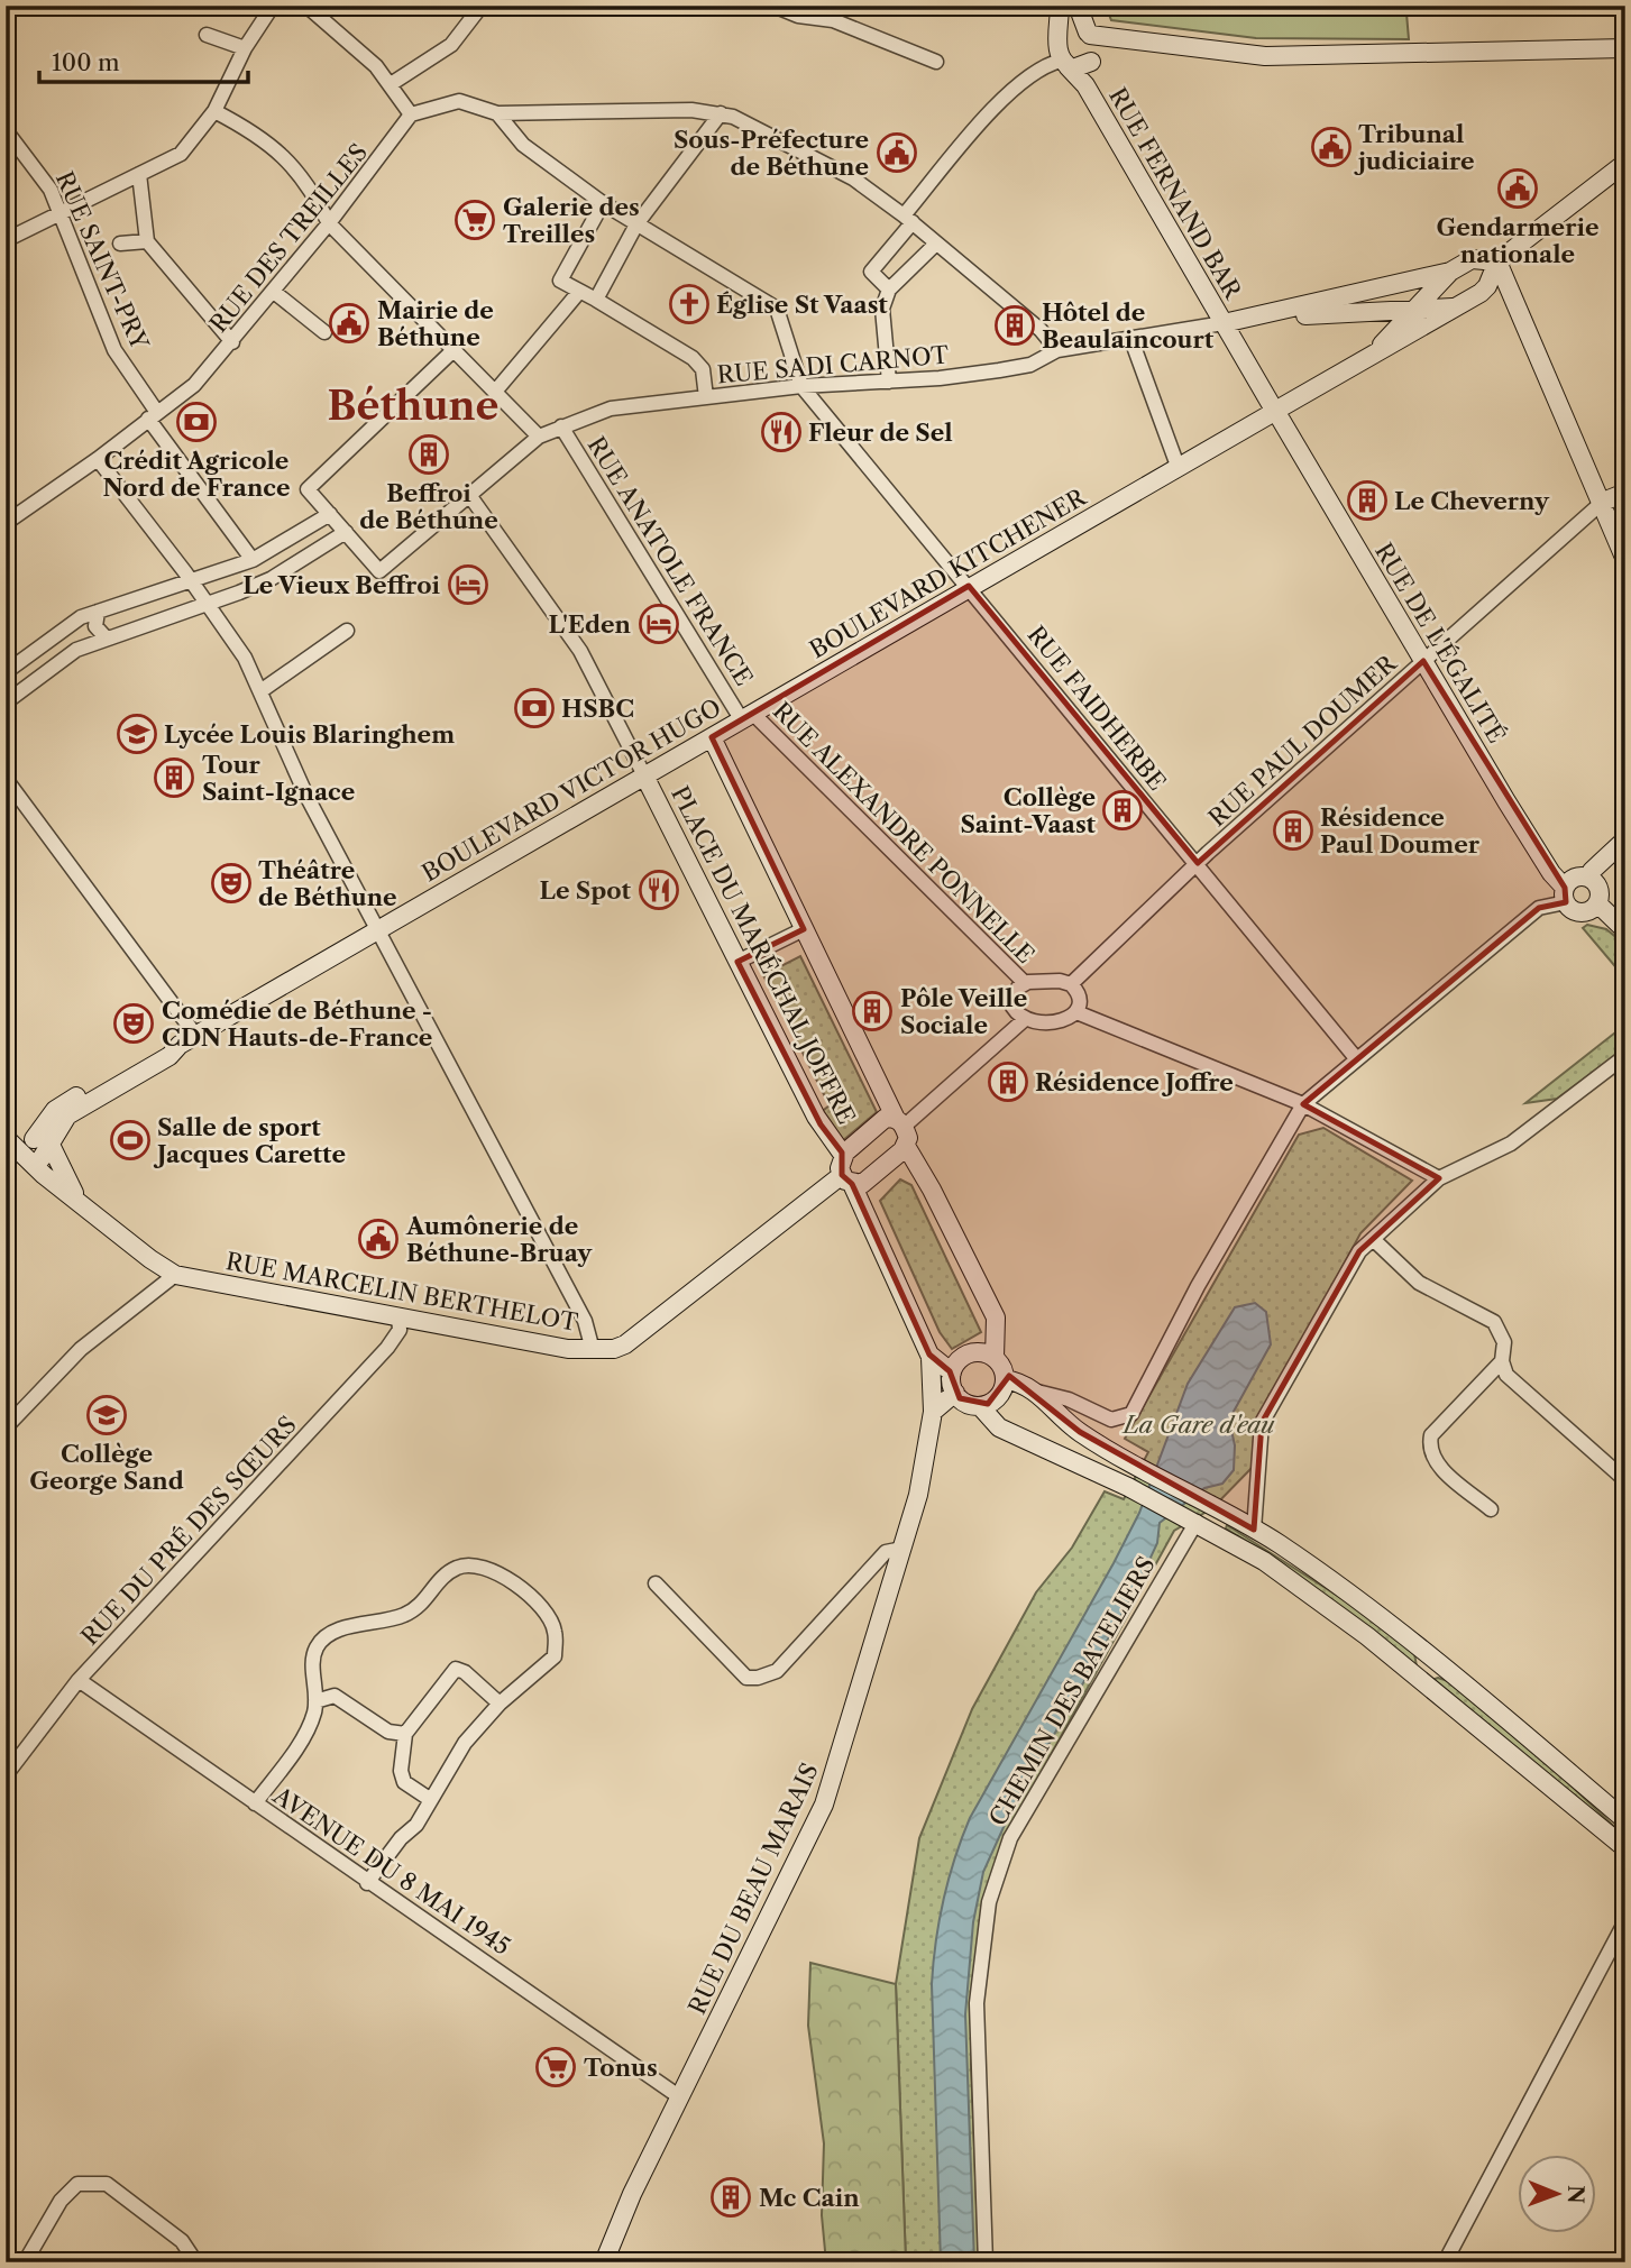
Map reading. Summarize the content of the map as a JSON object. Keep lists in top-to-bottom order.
{
  "streets": {
    "main road": [
      "RUE FERNAND BAR",
      "BOULEVARD KITCHENER",
      "RUE DE L'ÉGALITÉ",
      "BOULEVARD VICTOR HUGO",
      "PLACE DU MARÉCHAL JOFFRE",
      "RUE MARCELIN BERTHELOT",
      "RUE DU BEAU MARAIS"
    ],
    "street": [
      "RUE DES TREILLES",
      "RUE SAINT-PRY",
      "RUE SADI CARNOT",
      "RUE ANATOLE FRANCE",
      "RUE FAIDHERBE",
      "RUE PAUL DOUMER",
      "RUE ALEXANDRE PONNELLE",
      "RUE DU PRÉ DES SŒURS",
      "CHEMIN DES BATELIERS",
      "AVENUE DU 8 MAI 1945"
    ]
  },
  "crossings": [
    ["RUE FERNAND BAR", "RUE SADI CARNOT"],
    ["RUE FERNAND BAR", "BOULEVARD KITCHENER"],
    ["RUE FERNAND BAR", "RUE DE L'ÉGALITÉ"],
    ["RUE DES TREILLES", "RUE SAINT-PRY"],
    ["RUE SADI CARNOT", "RUE ANATOLE FRANCE"],
    ["RUE SADI CARNOT", "RUE FAIDHERBE"],
    ["RUE ANATOLE FRANCE", "BOULEVARD KITCHENER"],
    ["RUE ANATOLE FRANCE", "BOULEVARD VICTOR HUGO"],
    ["RUE ANATOLE FRANCE", "RUE ALEXANDRE PONNELLE"],
    ["BOULEVARD KITCHENER", "RUE DE L'ÉGALITÉ"],
    ["BOULEVARD KITCHENER", "RUE FAIDHERBE"],
    ["BOULEVARD KITCHENER", "BOULEVARD VICTOR HUGO"],
    ["BOULEVARD KITCHENER", "RUE ALEXANDRE PONNELLE"],
    ["RUE DE L'ÉGALITÉ", "RUE PAUL DOUMER"],
    ["RUE FAIDHERBE", "RUE PAUL DOUMER"],
    ["BOULEVARD VICTOR HUGO", "RUE ALEXANDRE PONNELLE"],
    ["BOULEVARD VICTOR HUGO", "PLACE DU MARÉCHAL JOFFRE"],
    ["BOULEVARD VICTOR HUGO", "RUE MARCELIN BERTHELOT"],
    ["RUE MARCELIN BERTHELOT", "RUE DU PRÉ DES SŒURS"],
    ["RUE DU PRÉ DES SŒURS", "AVENUE DU 8 MAI 1945"],
    ["AVENUE DU 8 MAI 1945", "RUE DU BEAU MARAIS"]
  ],
  "districts": ["Béthune"],
  "parks": ["La Gare d'eau"],
  "places": {
    "public building": [
      "Tribunal judiciaire",
      "Sous-Préfecture de Béthune",
      "Gendarmerie nationale",
      "Mairie de Béthune",
      "Aumônerie de Béthune-Bruay"
    ],
    "supermarket": ["Galerie des Treilles", "Tonus"],
    "church": ["Église St Vaast"],
    "building": [
      "Hôtel de Beaulaincourt",
      "Beffroi de Béthune",
      "Le Cheverny",
      "Tour Saint-Ignace",
      "Collège Saint-Vaast",
      "Résidence Paul Doumer",
      "Pôle Veille Sociale",
      "Résidence Joffre",
      "Mc Cain"
    ],
    "bank": ["Crédit Agricole Nord de France", "HSBC"],
    "restaurant": ["Fleur de Sel", "Le Spot"],
    "hotel": ["Le Vieux Beffroi", "L'Eden"],
    "school or university": ["Lycée Louis Blaringhem", "Collège George Sand"],
    "theatre": ["Théâtre de Béthune", "Comédie de Béthune - CDN Hauts-de-France"],
    "sports": ["Salle de sport Jacques Carette"]
  },
  "scale_bar": "100 m",
  "north": "right"
}
